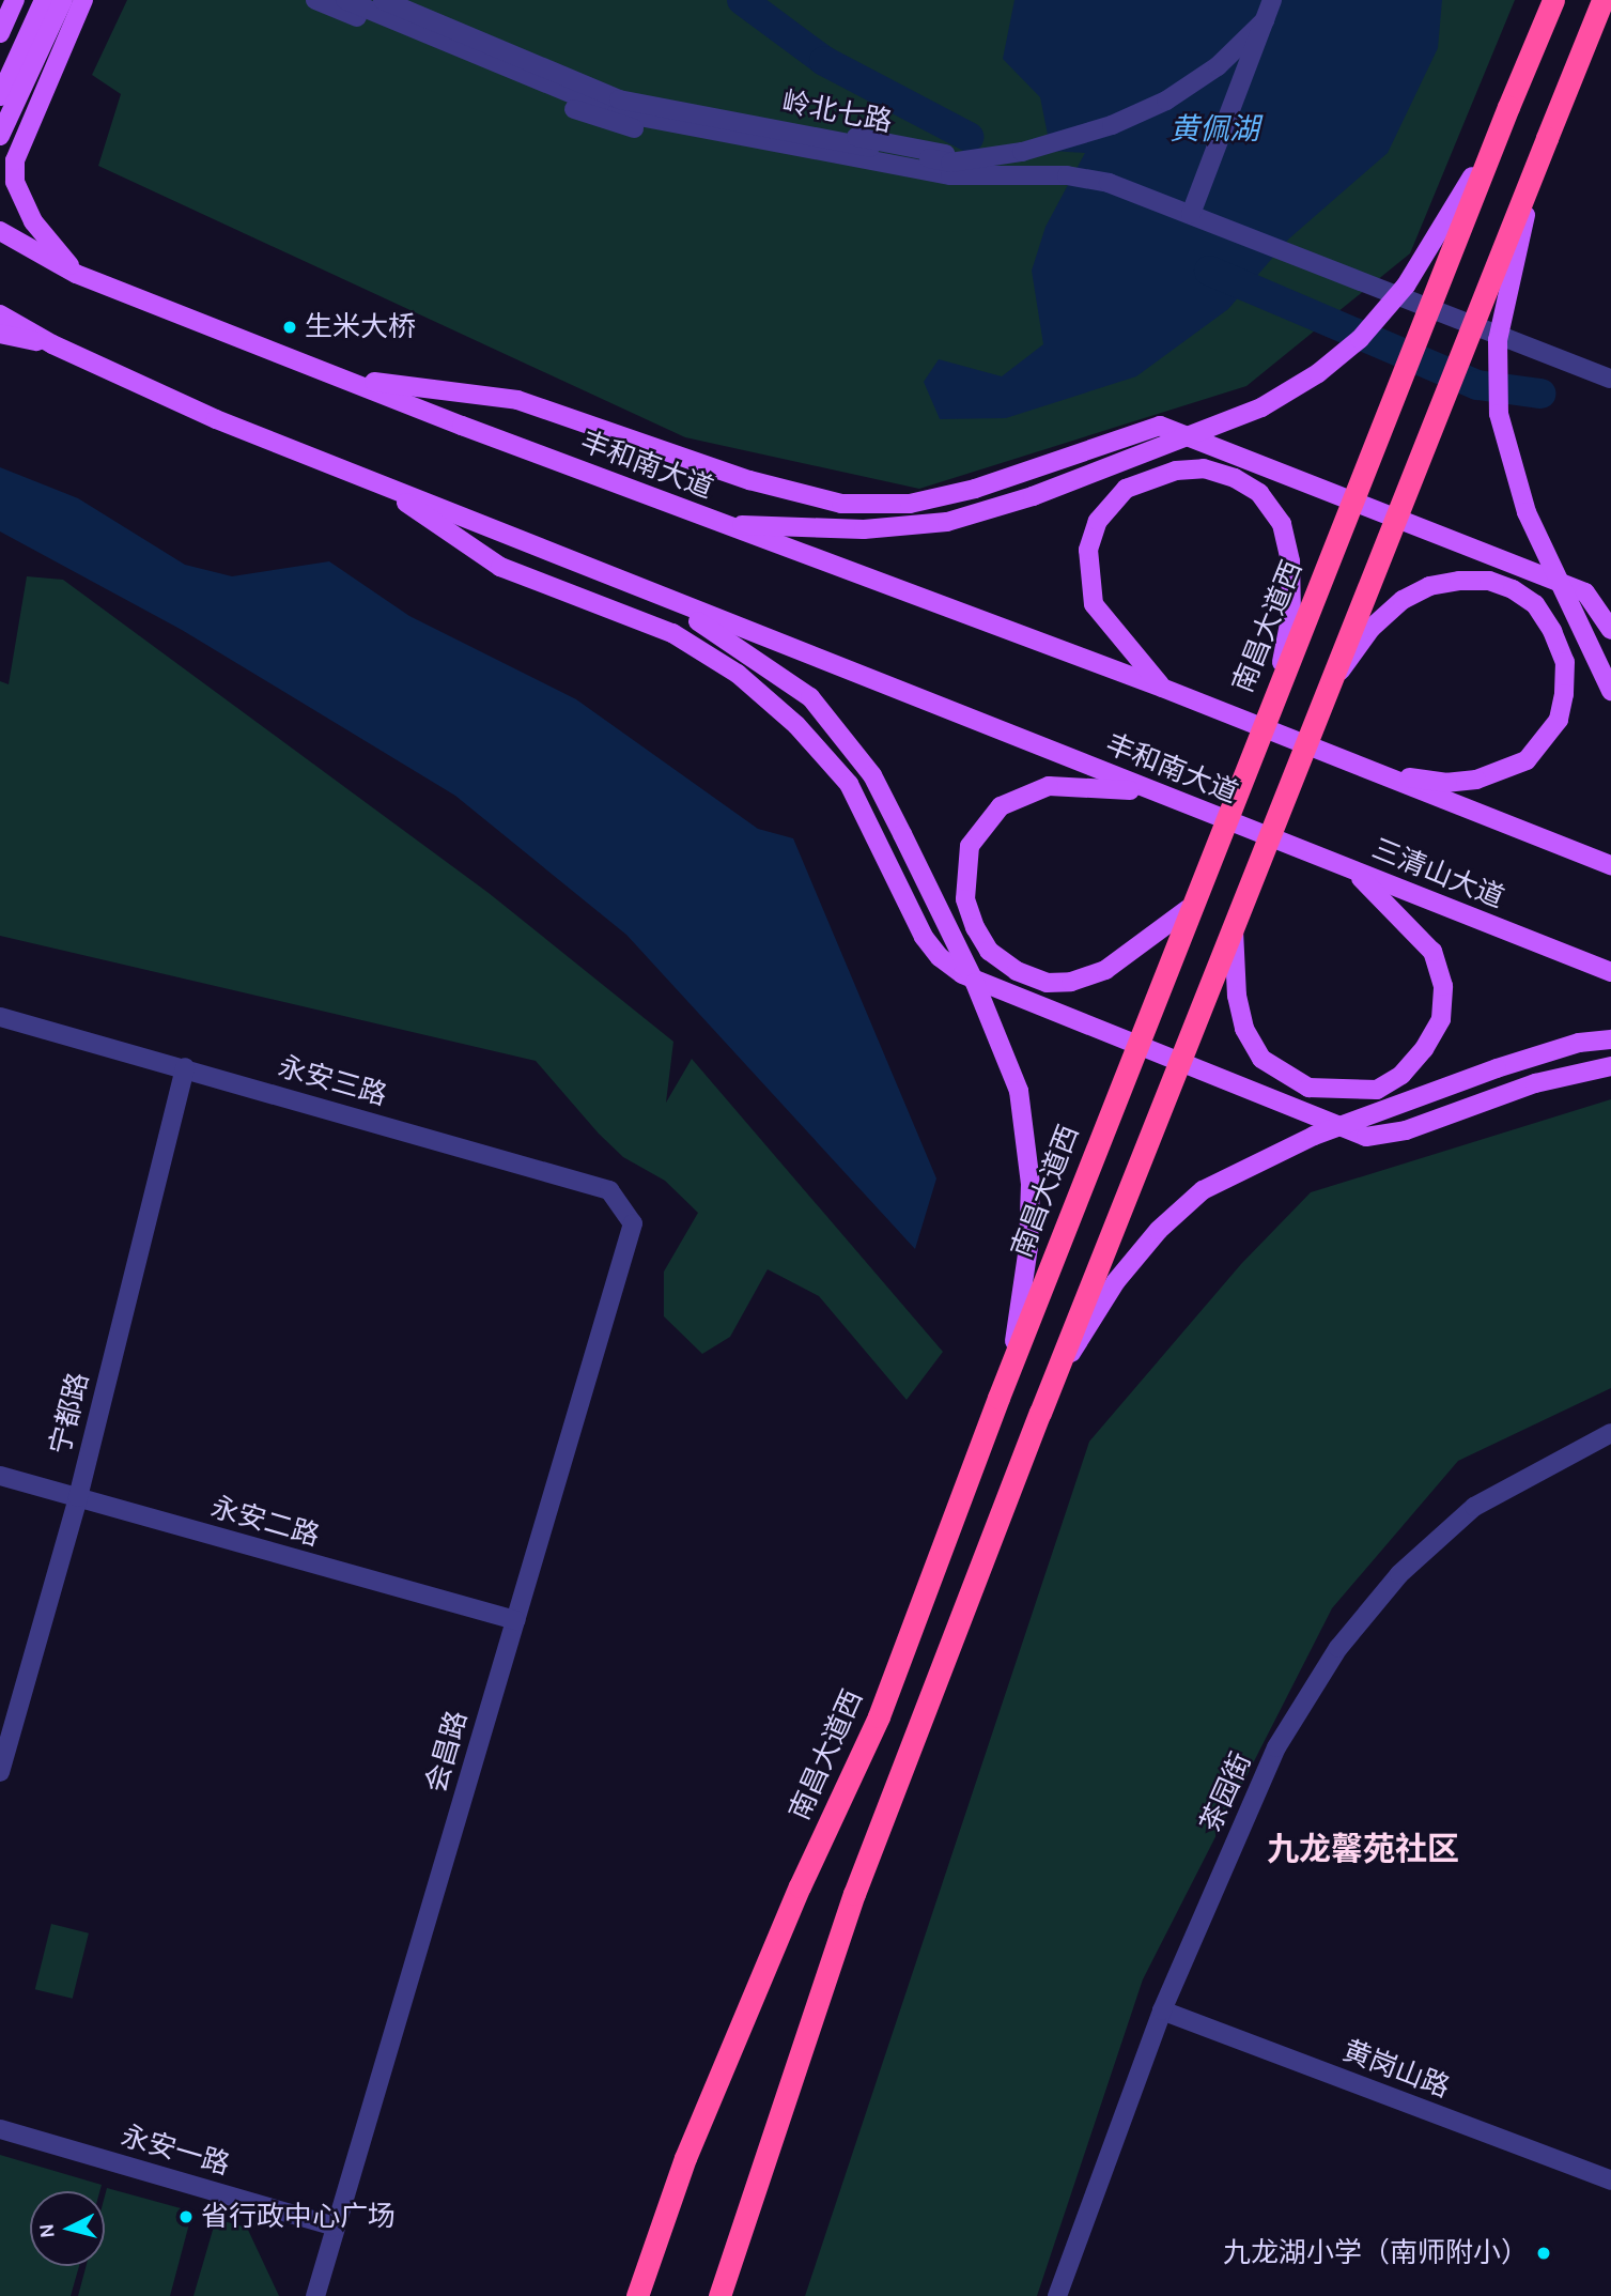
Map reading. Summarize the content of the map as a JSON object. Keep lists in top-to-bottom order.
{
  "streets": {
    "highway": ["南昌大道西"],
    "main road": ["丰和南大道", "三清山大道"],
    "street": [
      "岭北七路",
      "永安三路",
      "宁都路",
      "永安二路",
      "会昌路",
      "茶园街",
      "黄岗山路",
      "永安一路"
    ]
  },
  "crossings": [
    ["丰和南大道", "三清山大道"],
    ["永安三路", "宁都路"],
    ["永安三路", "会昌路"],
    ["宁都路", "永安二路"],
    ["永安二路", "会昌路"],
    ["会昌路", "永安一路"],
    ["茶园街", "黄岗山路"]
  ],
  "districts": ["九龙馨苑社区"],
  "water": ["黄佩湖"],
  "places": ["生米大桥", "省行政中心广场", "九龙湖小学（南师附小）"],
  "north": "left"
}
